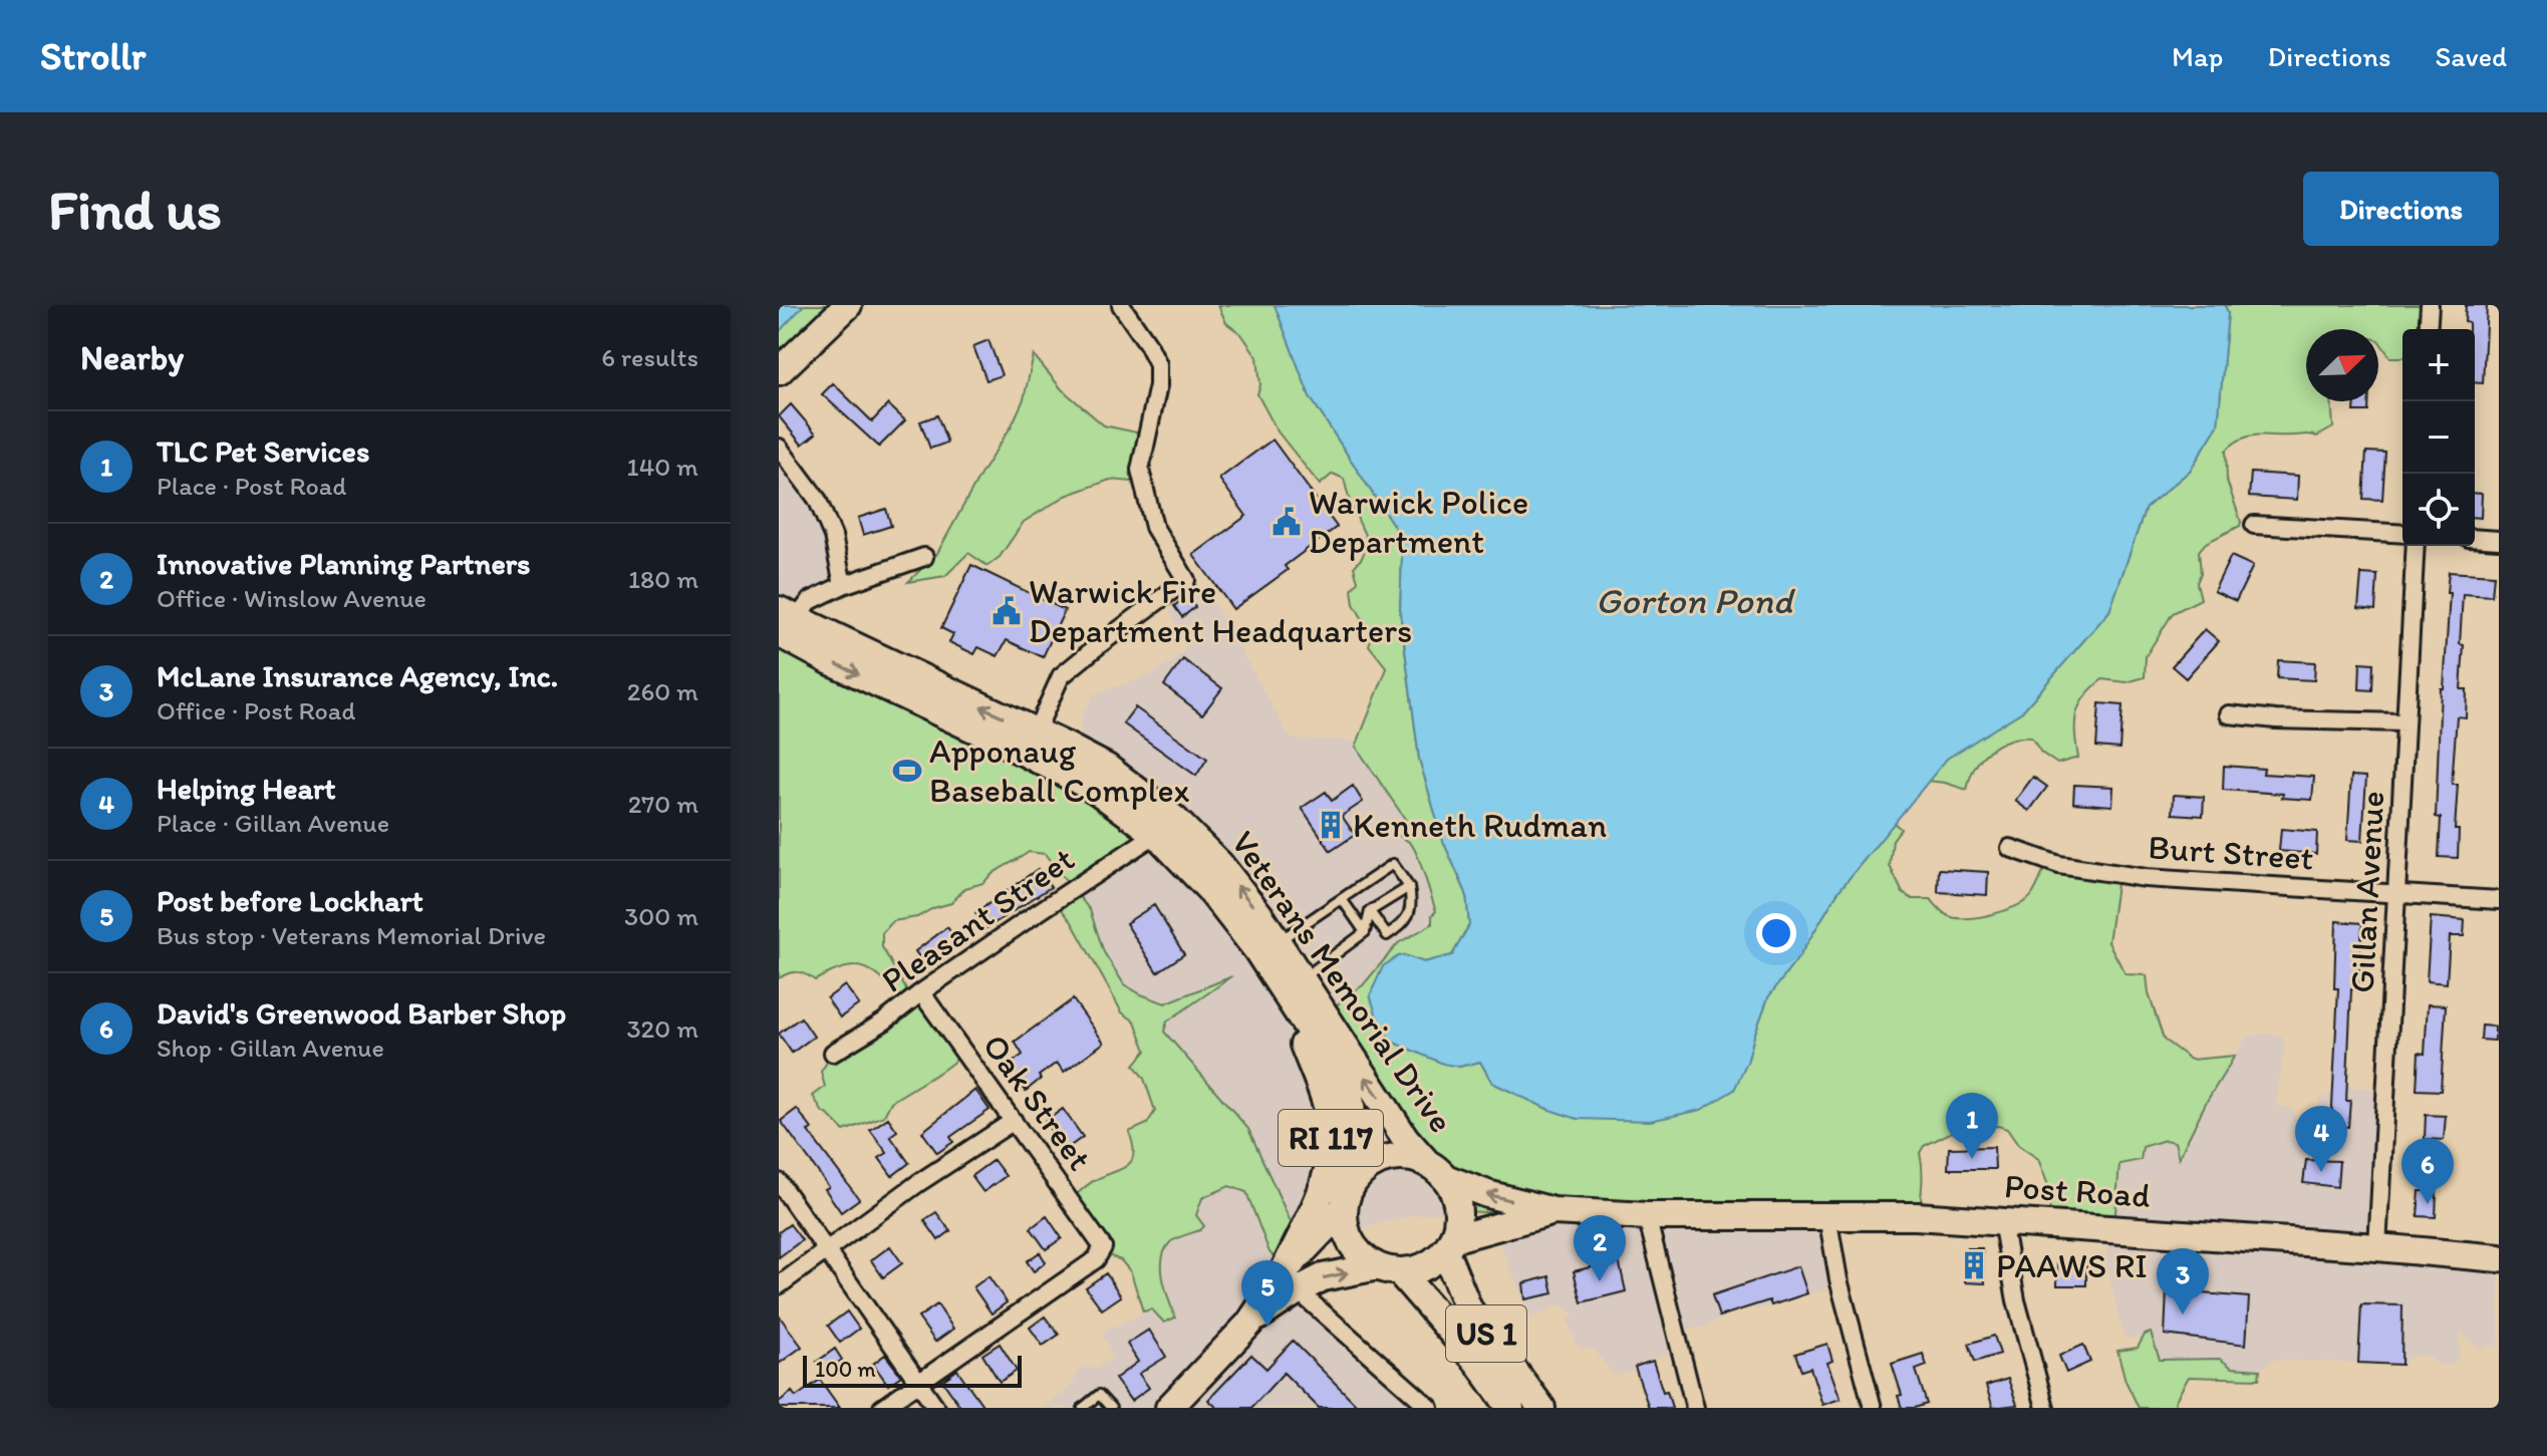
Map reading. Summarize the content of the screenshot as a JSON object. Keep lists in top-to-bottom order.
{
  "streets": {
    "main road": [
      "Veterans Memorial Drive",
      "RI 117",
      "Post Road",
      "US 1"
    ],
    "street": [
      "Burt Street",
      "Gillan Avenue",
      "Pleasant Street",
      "Oak Street"
    ]
  },
  "crossings": [
    ["Burt Street", "Gillan Avenue"],
    ["Gillan Avenue", "Post Road"],
    ["Pleasant Street", "Veterans Memorial Drive"],
    ["Pleasant Street", "Oak Street"],
    ["Veterans Memorial Drive", "RI 117"],
    ["Veterans Memorial Drive", "Post Road"],
    ["Veterans Memorial Drive", "US 1"],
    ["Post Road", "US 1"]
  ],
  "water": ["Gorton Pond"],
  "places": {
    "public building": ["Warwick Police Department", "Warwick Fire Department Headquarters"],
    "sports": ["Apponaug Baseball Complex"],
    "building": ["Kenneth Rudman", "PAAWS RI"]
  },
  "scale_bar": "100 m",
  "north": "top right",
  "page": {
    "header": "Strollr",
    "nav": ["Map", "Directions", "Saved"],
    "buttons": "Directions",
    "title": "Find us",
    "heading": ["Nearby", "6 results"],
    "map_buttons": ["+", "−"],
    "list": [
      {
        "mark": "1",
        "name": "TLC Pet Services",
        "note": "Place · Post Road",
        "value": "140 m"
      },
      {
        "mark": "2",
        "name": "Innovative Planning Partners",
        "note": "Office · Winslow Avenue",
        "value": "180 m"
      },
      {
        "mark": "3",
        "name": "McLane Insurance Agency, Inc.",
        "note": "Office · Post Road",
        "value": "260 m"
      },
      {
        "mark": "4",
        "name": "Helping Heart",
        "note": "Place · Gillan Avenue",
        "value": "270 m"
      },
      {
        "mark": "5",
        "name": "Post before Lockhart",
        "note": "Bus stop · Veterans Memorial Drive",
        "value": "300 m"
      },
      {
        "mark": "6",
        "name": "David's Greenwood Barber Shop",
        "note": "Shop · Gillan Avenue",
        "value": "320 m"
      }
    ],
    "pins": [
      "1",
      "4",
      "6",
      "2",
      "3",
      "5"
    ],
    "scale": "100 m"
  }
}
